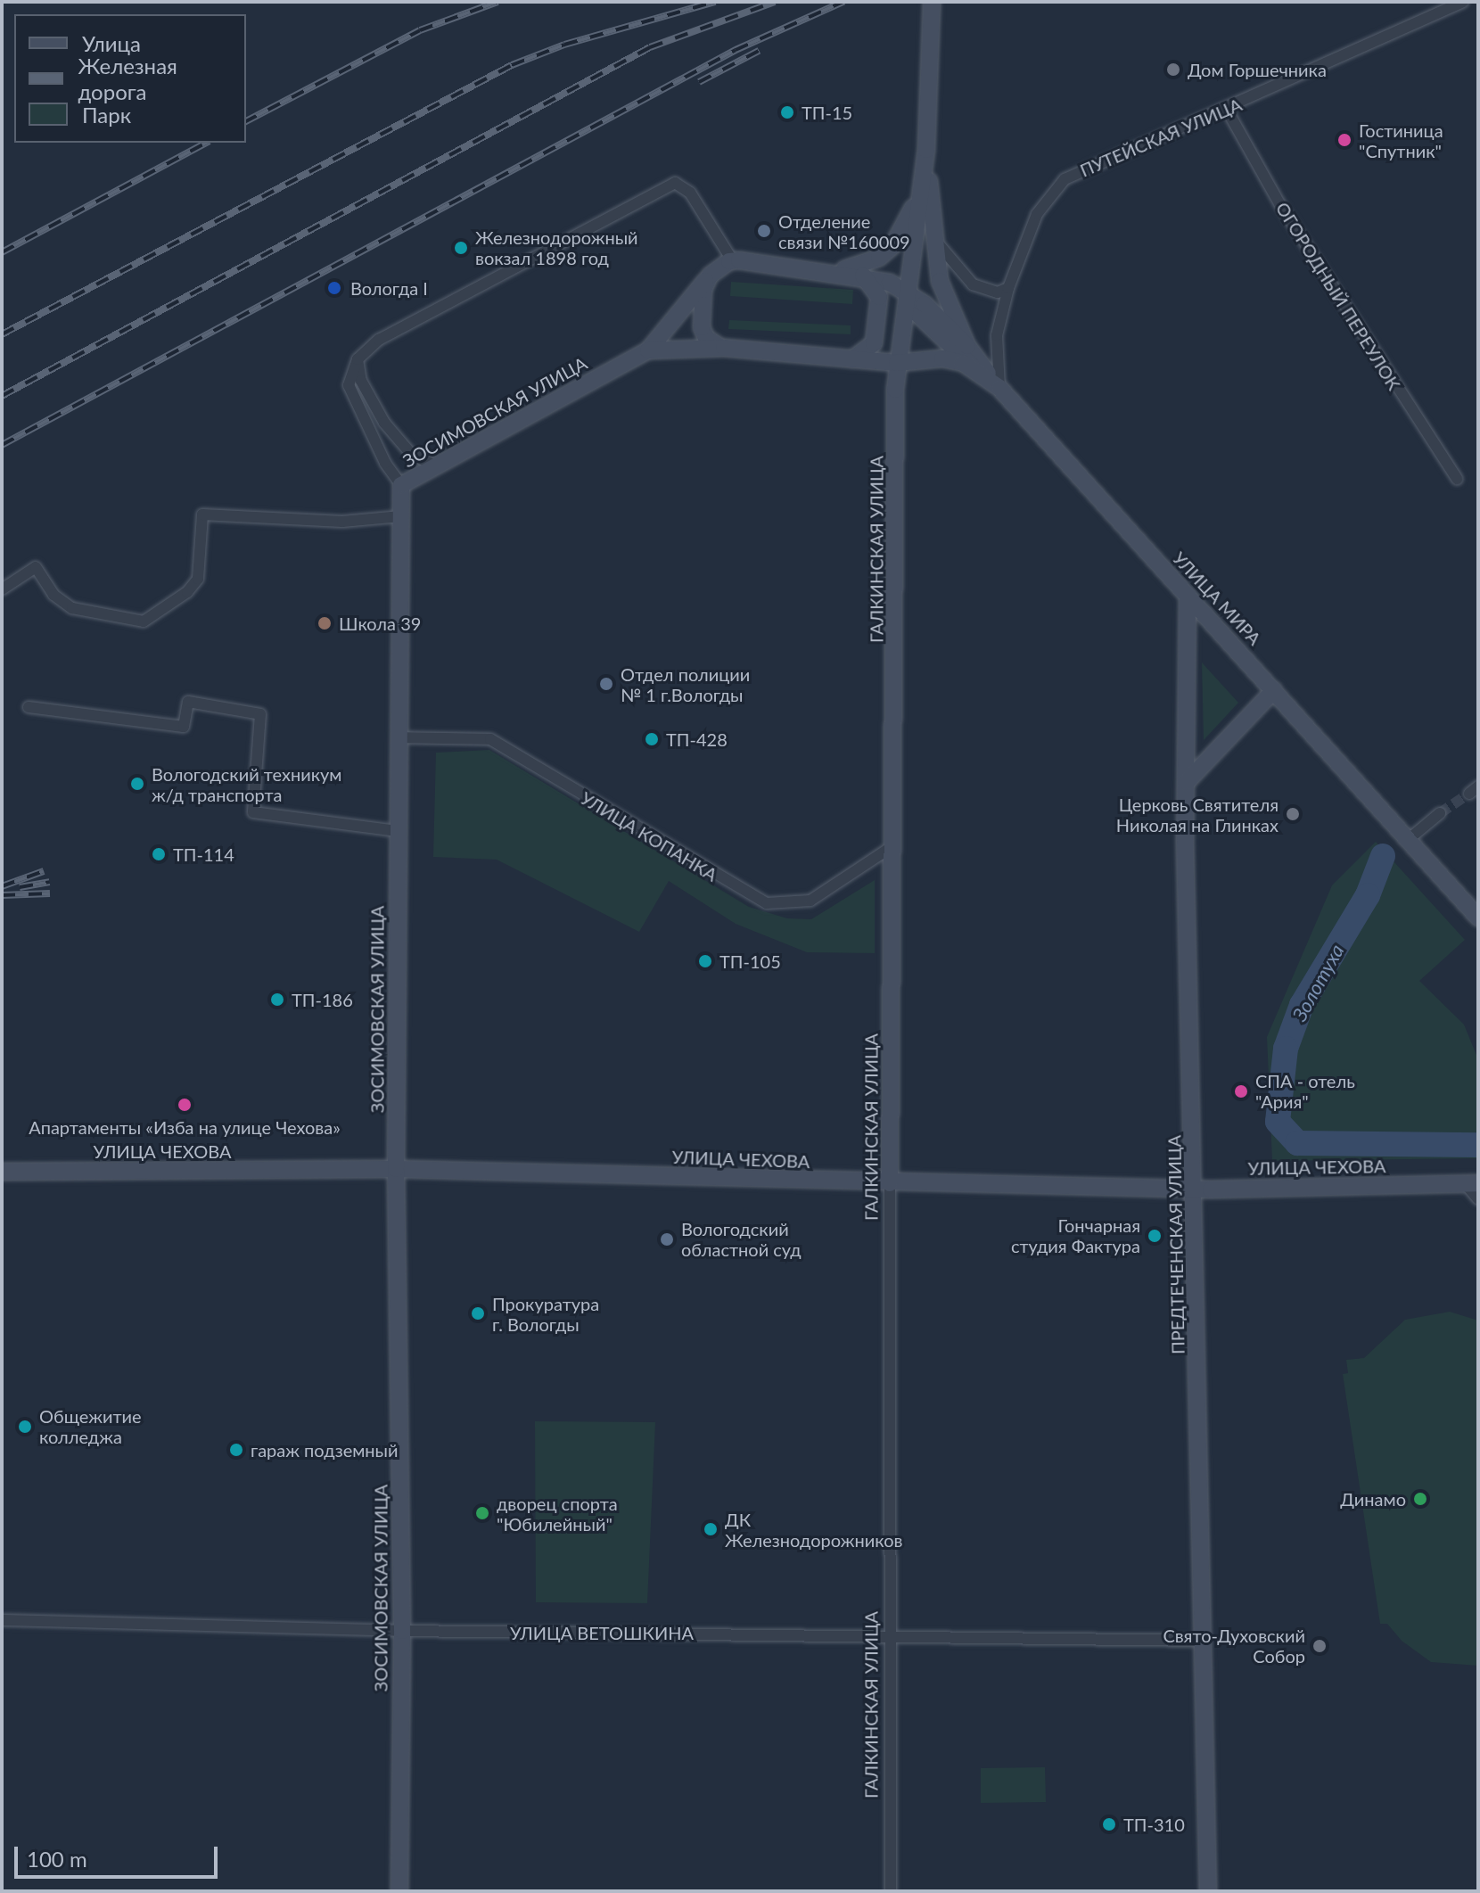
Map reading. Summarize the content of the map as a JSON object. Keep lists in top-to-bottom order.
{
  "streets": {
    "street": [
      "ПУТЕЙСКАЯ УЛИЦА",
      "ОГОРОДНЫЙ ПЕРЕУЛОК",
      "ЗОСИМОВСКАЯ УЛИЦА",
      "ГАЛКИНСКАЯ УЛИЦА",
      "УЛИЦА МИРА",
      "УЛИЦА КОПАНКА",
      "УЛИЦА ЧЕХОВА",
      "ПРЕДТЕЧЕНСКАЯ УЛИЦА",
      "УЛИЦА ВЕТОШКИНА"
    ]
  },
  "crossings": [
    ["ПУТЕЙСКАЯ УЛИЦА", "ОГОРОДНЫЙ ПЕРЕУЛОК"],
    ["ПУТЕЙСКАЯ УЛИЦА", "УЛИЦА МИРА"],
    ["ЗОСИМОВСКАЯ УЛИЦА", "ГАЛКИНСКАЯ УЛИЦА"],
    ["ЗОСИМОВСКАЯ УЛИЦА", "УЛИЦА МИРА"],
    ["ЗОСИМОВСКАЯ УЛИЦА", "УЛИЦА КОПАНКА"],
    ["ЗОСИМОВСКАЯ УЛИЦА", "УЛИЦА ЧЕХОВА"],
    ["ЗОСИМОВСКАЯ УЛИЦА", "УЛИЦА ВЕТОШКИНА"],
    ["ГАЛКИНСКАЯ УЛИЦА", "УЛИЦА МИРА"],
    ["ГАЛКИНСКАЯ УЛИЦА", "УЛИЦА КОПАНКА"],
    ["ГАЛКИНСКАЯ УЛИЦА", "УЛИЦА ЧЕХОВА"],
    ["ГАЛКИНСКАЯ УЛИЦА", "УЛИЦА ВЕТОШКИНА"],
    ["УЛИЦА МИРА", "ПРЕДТЕЧЕНСКАЯ УЛИЦА"],
    ["УЛИЦА ЧЕХОВА", "ПРЕДТЕЧЕНСКАЯ УЛИЦА"],
    ["ПРЕДТЕЧЕНСКАЯ УЛИЦА", "УЛИЦА ВЕТОШКИНА"]
  ],
  "water": ["Золотуха"],
  "places": [
    "Дом Горшечника",
    "ТП-15",
    "Гостиница \"Спутник\"",
    "Отделение связи №160009",
    "Железнодорожный вокзал 1898 год",
    "Вологда I",
    "Школа 39",
    "Отдел полиции № 1 г.Вологды",
    "ТП-428",
    "Вологодский техникум ж/д транспорта",
    "Церковь Святителя Николая на Глинках",
    "ТП-114",
    "ТП-105",
    "ТП-186",
    "СПА - отель \"Ария\"",
    "Апартаменты «Изба на улице Чехова»",
    "Гончарная студия Фактура",
    "Вологодский областной суд",
    "Прокуратура г. Вологды",
    "Общежитие колледжа",
    "гараж подземный",
    "Динамо",
    "дворец спорта \"Юбилейный\"",
    "ДК Железнодорожников",
    "Свято-Духовский Собор",
    "ТП-310"
  ],
  "legend": ["Улица", "Железная дорога", "Парк"],
  "scale_bar": "100 m"
}
